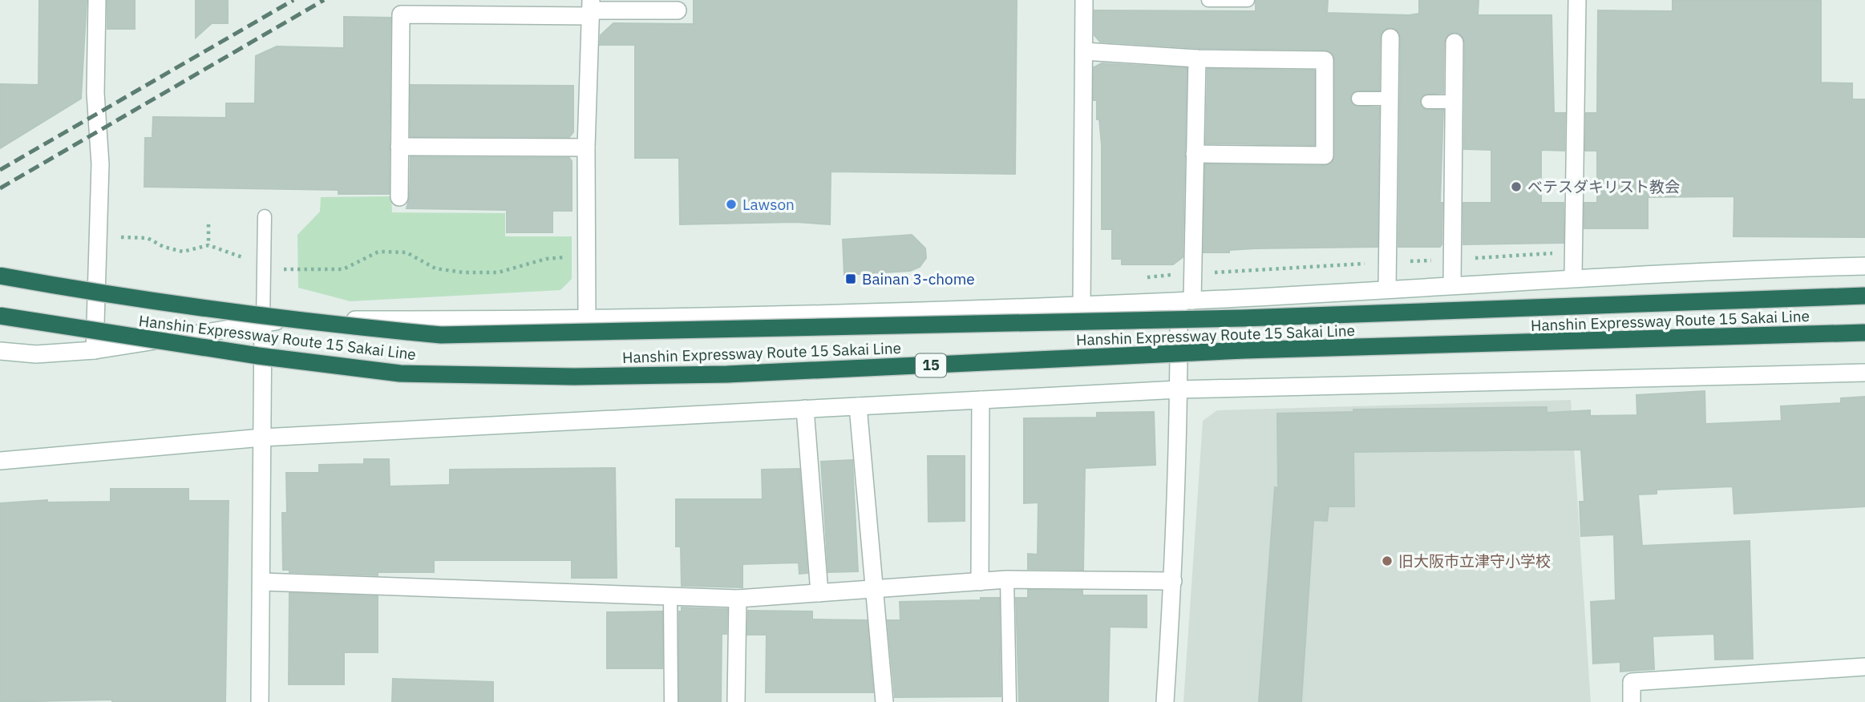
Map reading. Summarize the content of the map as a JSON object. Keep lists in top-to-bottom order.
{
  "streets": {
    "highway": ["Hanshin Expressway Route 15 Sakai Line", "15"]
  },
  "places": {
    "other": ["ベテスダキリスト教会", "Lawson", "旧大阪市立津守小学校"],
    "transit": ["Bainan 3-chome"]
  }
}
